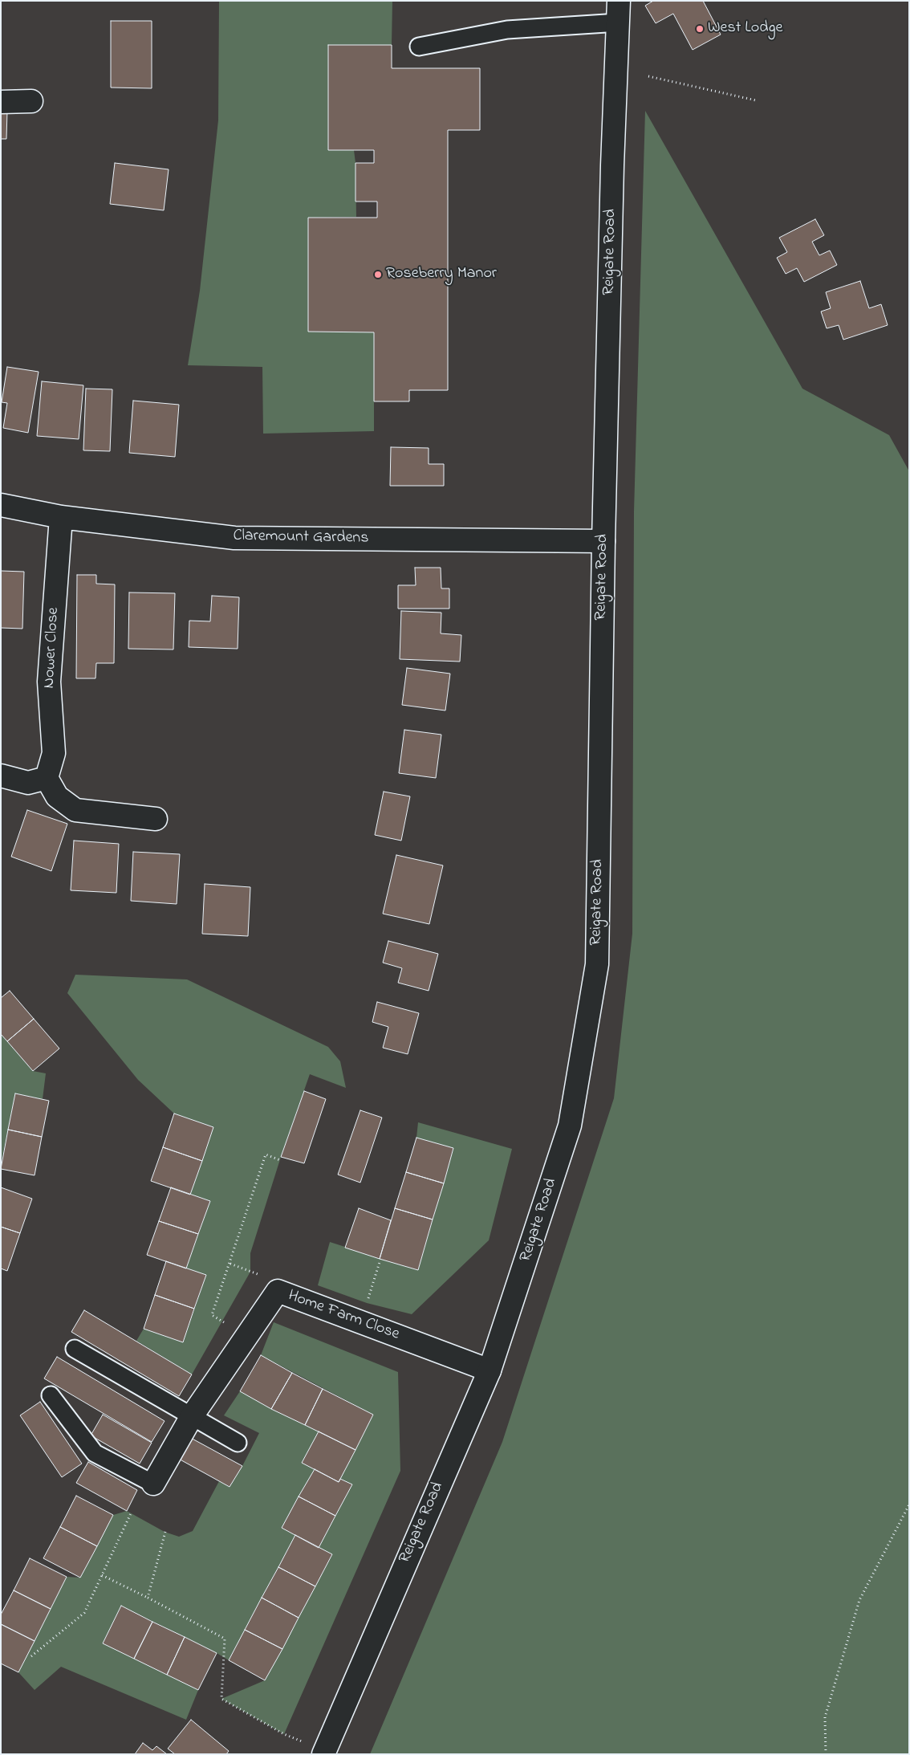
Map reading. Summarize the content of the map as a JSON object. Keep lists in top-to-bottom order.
{
  "streets": {
    "main road": [
      "Reigate Road",
      "Claremount Gardens",
      "Nower Close",
      "Home Farm Close"
    ]
  },
  "crossings": [
    ["Reigate Road", "Claremount Gardens"],
    ["Reigate Road", "Home Farm Close"],
    ["Claremount Gardens", "Nower Close"]
  ],
  "places": ["West Lodge", "Roseberry Manor"]
}
